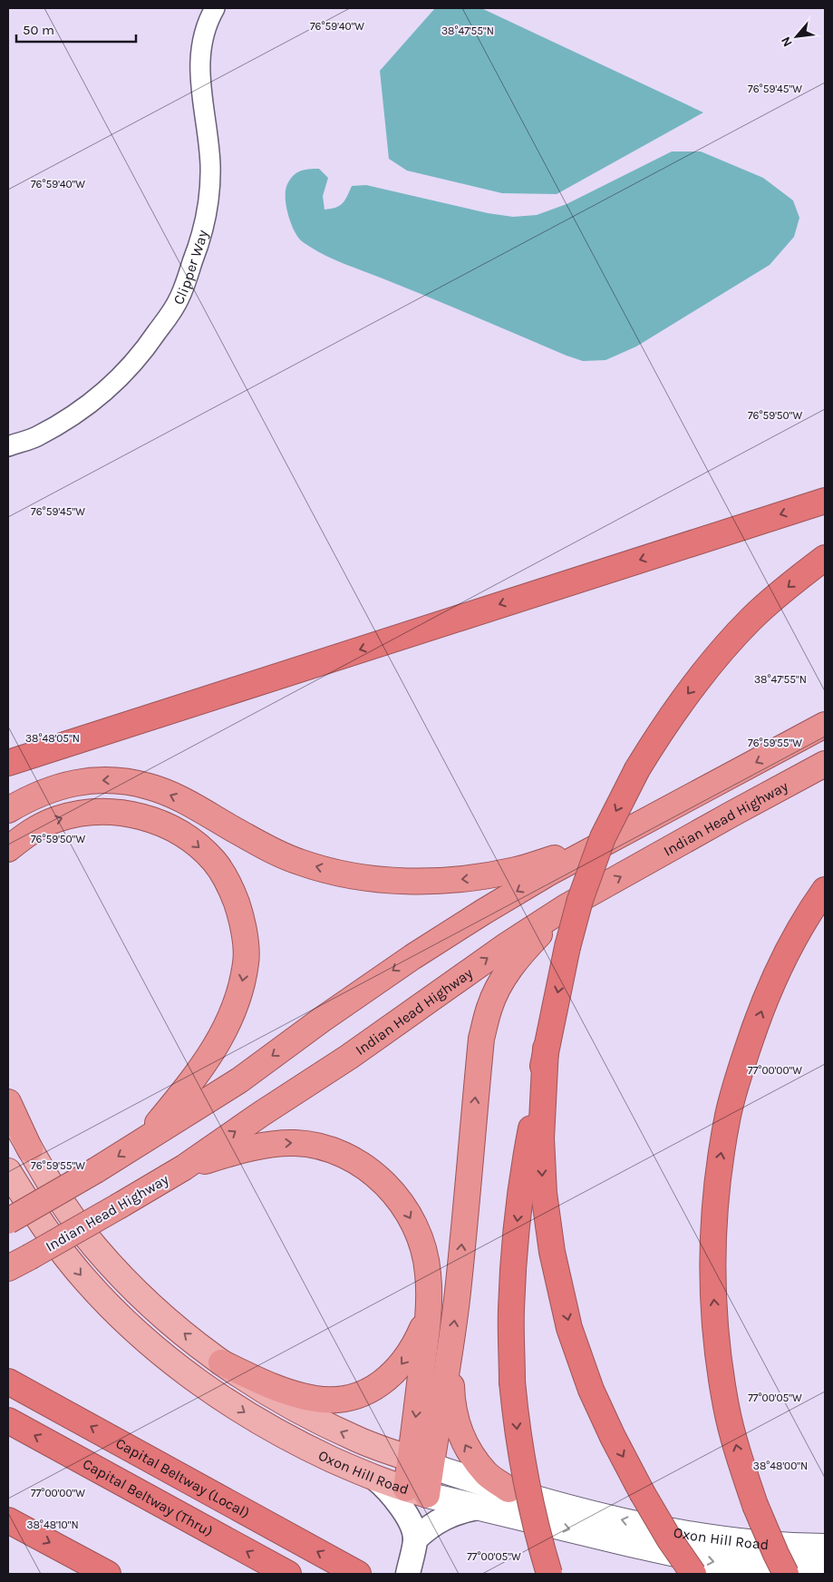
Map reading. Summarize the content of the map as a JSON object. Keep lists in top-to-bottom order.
{
  "streets": {
    "highway": ["Indian Head Highway", "Capital Beltway (Local)", "Capital Beltway (Thru)"],
    "main road": ["Oxon Hill Road"],
    "street": ["Clipper Way"]
  },
  "one_way": ["Capital Beltway (Local)"],
  "scale_bar": "50 m",
  "north": "bottom left",
  "coordinates": [
    "76°59'40\"W",
    "38°47'55\"N",
    "76°59'45\"W",
    "76°59'50\"W",
    "38°48'05\"N",
    "76°59'55\"W",
    "77°00'00\"W",
    "77°00'05\"W",
    "38°48'00\"N",
    "38°48'10\"N"
  ]
}
